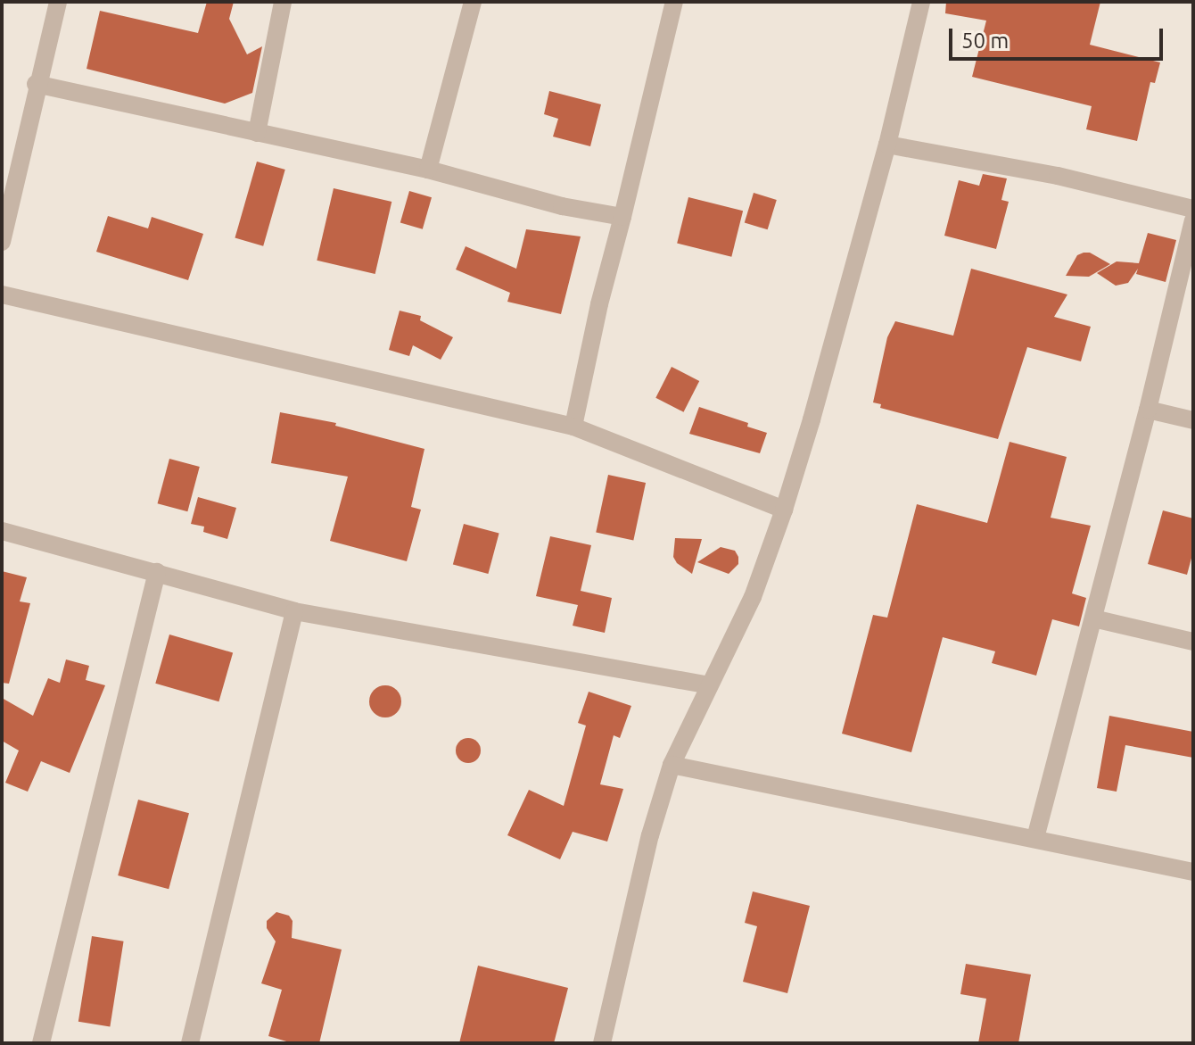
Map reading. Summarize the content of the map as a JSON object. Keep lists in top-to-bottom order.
{
  "scale_bar": "50 m"
}
